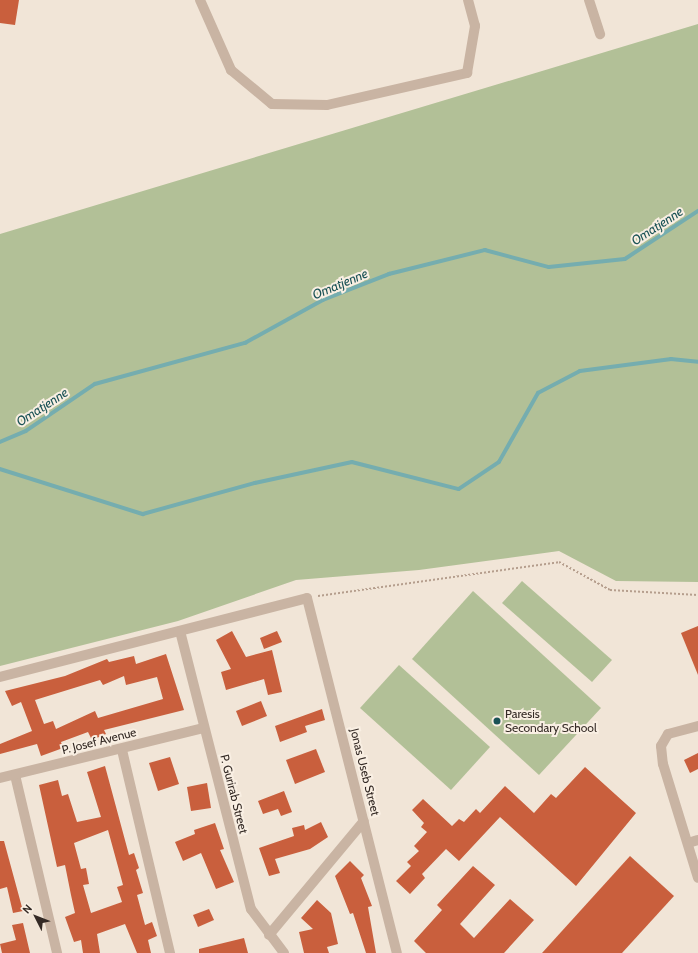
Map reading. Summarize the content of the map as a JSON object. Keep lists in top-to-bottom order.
{
  "streets": {
    "street": ["P. Josef Avenue", "Jonas Useb Street", "P. Gurirab Street"]
  },
  "crossings": [
    ["P. Josef Avenue", "P. Gurirab Street"]
  ],
  "water": ["Omatjenne"],
  "places": ["Paresis Secondary School"],
  "north": "top left"
}
